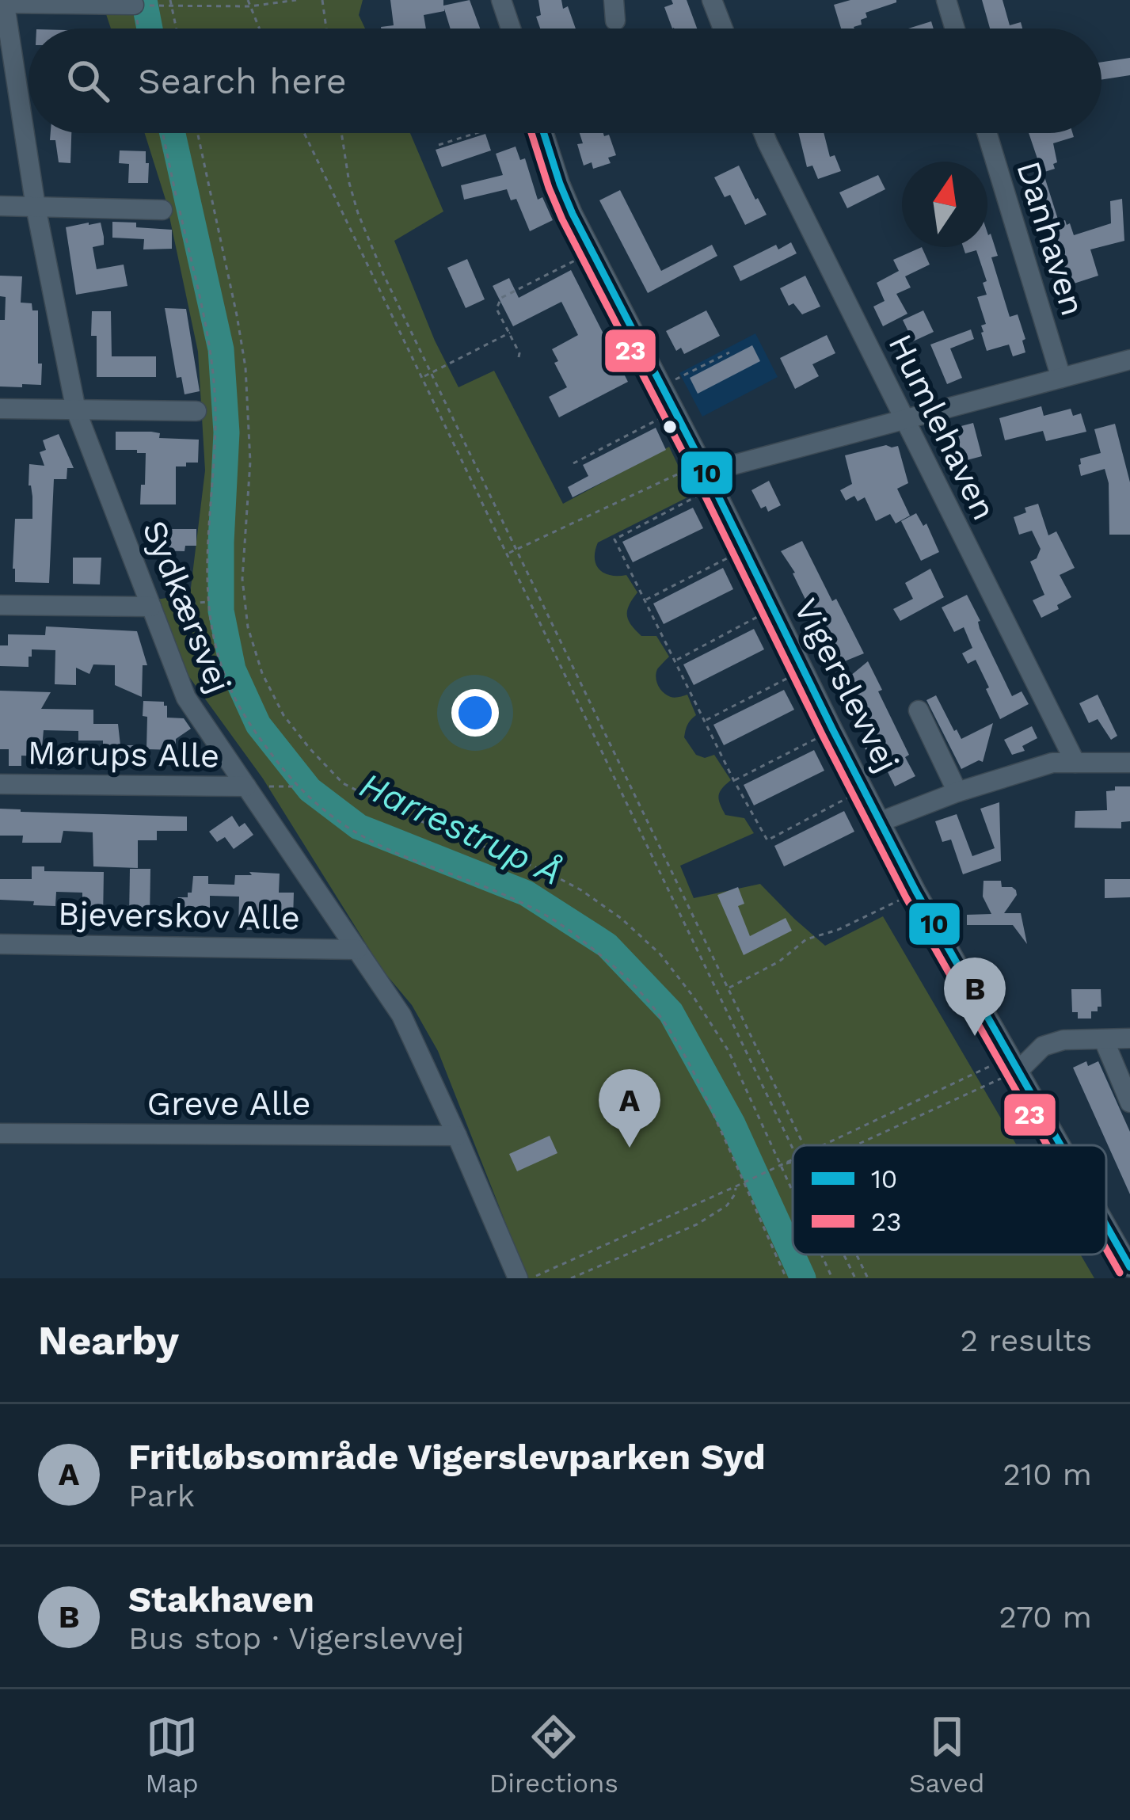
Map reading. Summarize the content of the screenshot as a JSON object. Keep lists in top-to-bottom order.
{
  "streets": {
    "street": [
      "Danhaven",
      "Humlehaven",
      "Sydkærsvej",
      "Vigerslevvej",
      "Mørups Alle",
      "Bjeverskov Alle",
      "Greve Alle"
    ]
  },
  "crossings": [
    ["Sydkærsvej", "Mørups Alle"],
    ["Sydkærsvej", "Bjeverskov Alle"],
    ["Sydkærsvej", "Greve Alle"]
  ],
  "water": ["Harrestrup Å"],
  "lines": ["transit line 10", "transit line 23"],
  "legend": ["10", "23"],
  "north": "top",
  "page": {
    "search": "Search here",
    "pins": ["B", "A"],
    "heading": ["Nearby", "2 results"],
    "list": [
      {
        "mark": "A",
        "name": "Fritløbsområde Vigerslevparken Syd",
        "note": "Park",
        "value": "210 m"
      },
      {
        "mark": "B",
        "name": "Stakhaven",
        "note": "Bus stop · Vigerslevvej",
        "value": "270 m"
      }
    ],
    "nav": ["Map", "Directions", "Saved"]
  }
}
